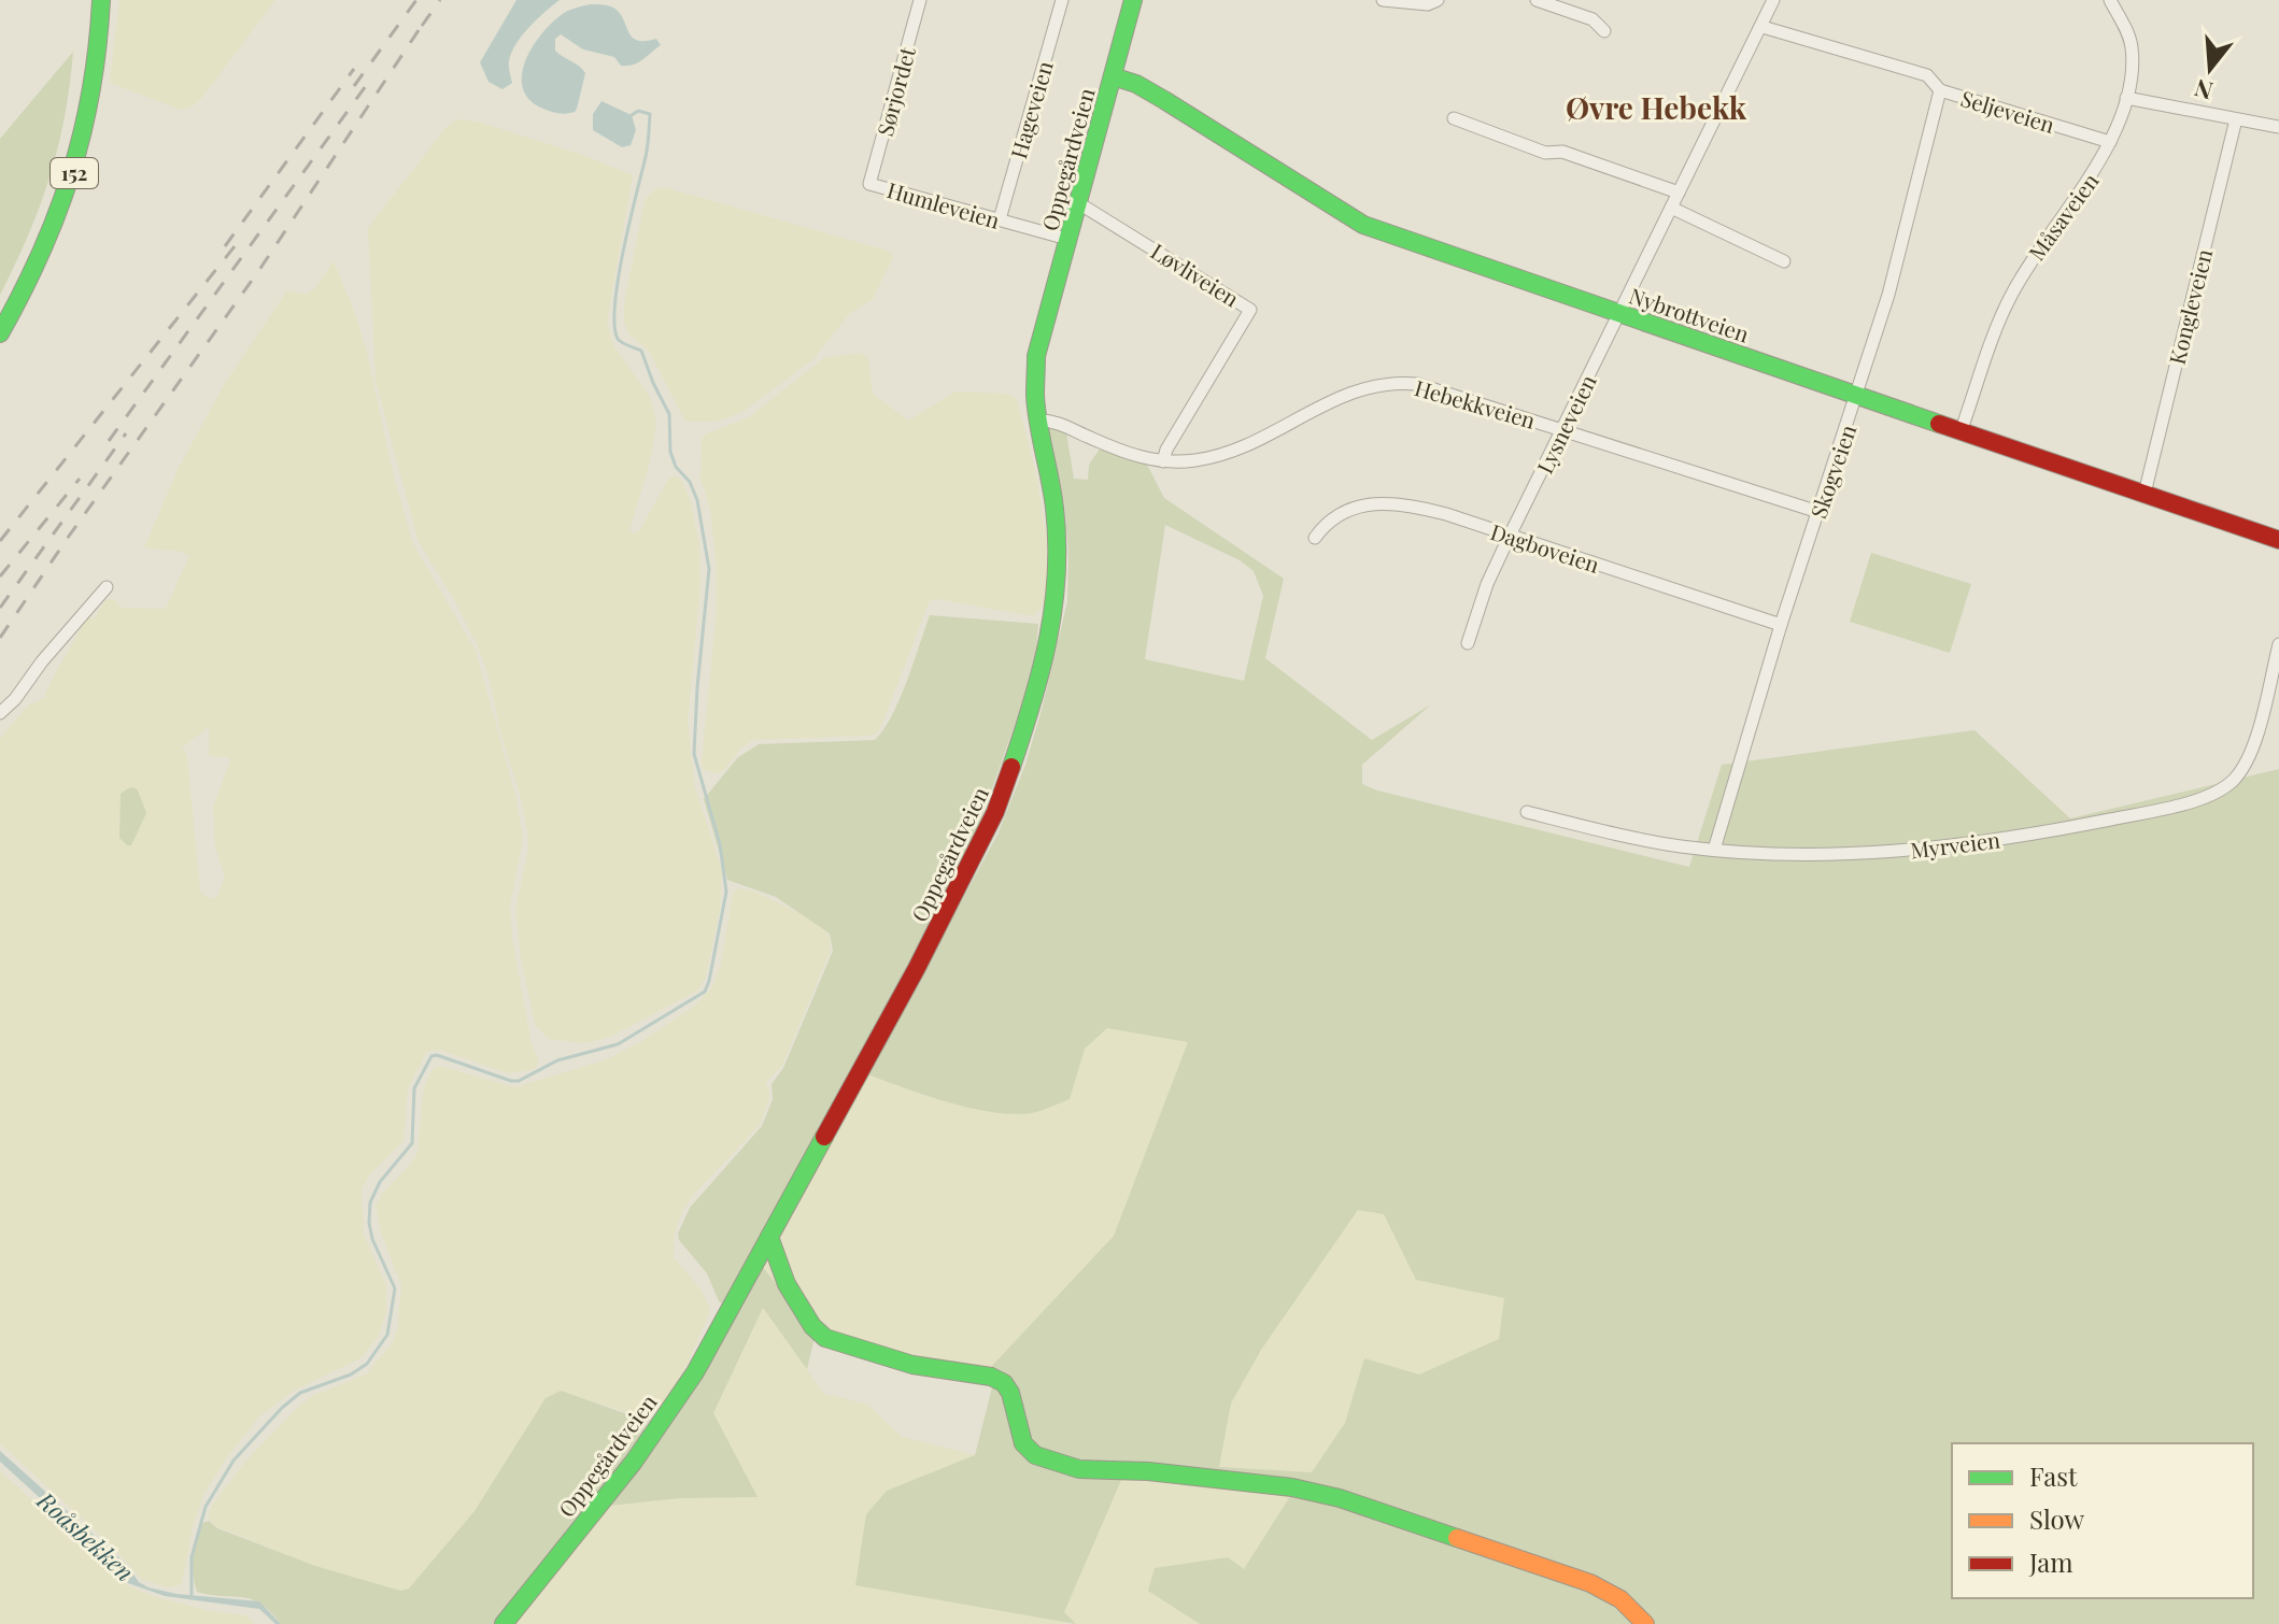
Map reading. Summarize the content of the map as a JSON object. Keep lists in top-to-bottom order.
{
  "streets": {
    "street": [
      "Sørjordet",
      "Hageveien",
      "Seljeveien",
      "Oppegårdveien",
      "152",
      "Humleveien",
      "Måsaveien",
      "Løvliveien",
      "Kongleveien",
      "Nybrottveien",
      "Hebekkveien",
      "Lysneveien",
      "Skogveien",
      "Dagboveien",
      "Myrveien"
    ]
  },
  "crossings": [
    ["Sørjordet", "Humleveien"],
    ["Hageveien", "Humleveien"],
    ["Seljeveien", "Måsaveien"],
    ["Seljeveien", "Lysneveien"],
    ["Seljeveien", "Skogveien"],
    ["Oppegårdveien", "Humleveien"],
    ["Oppegårdveien", "Løvliveien"],
    ["Oppegårdveien", "Nybrottveien"],
    ["Oppegårdveien", "Hebekkveien"],
    ["Måsaveien", "Nybrottveien"],
    ["Løvliveien", "Hebekkveien"],
    ["Kongleveien", "Nybrottveien"],
    ["Nybrottveien", "Lysneveien"],
    ["Nybrottveien", "Skogveien"],
    ["Hebekkveien", "Lysneveien"],
    ["Hebekkveien", "Skogveien"],
    ["Lysneveien", "Dagboveien"],
    ["Skogveien", "Dagboveien"],
    ["Skogveien", "Myrveien"]
  ],
  "districts": ["Øvre Hebekk"],
  "water": ["Roåsbekken"],
  "legend": ["Fast", "Slow", "Jam"],
  "north": "bottom"
}
